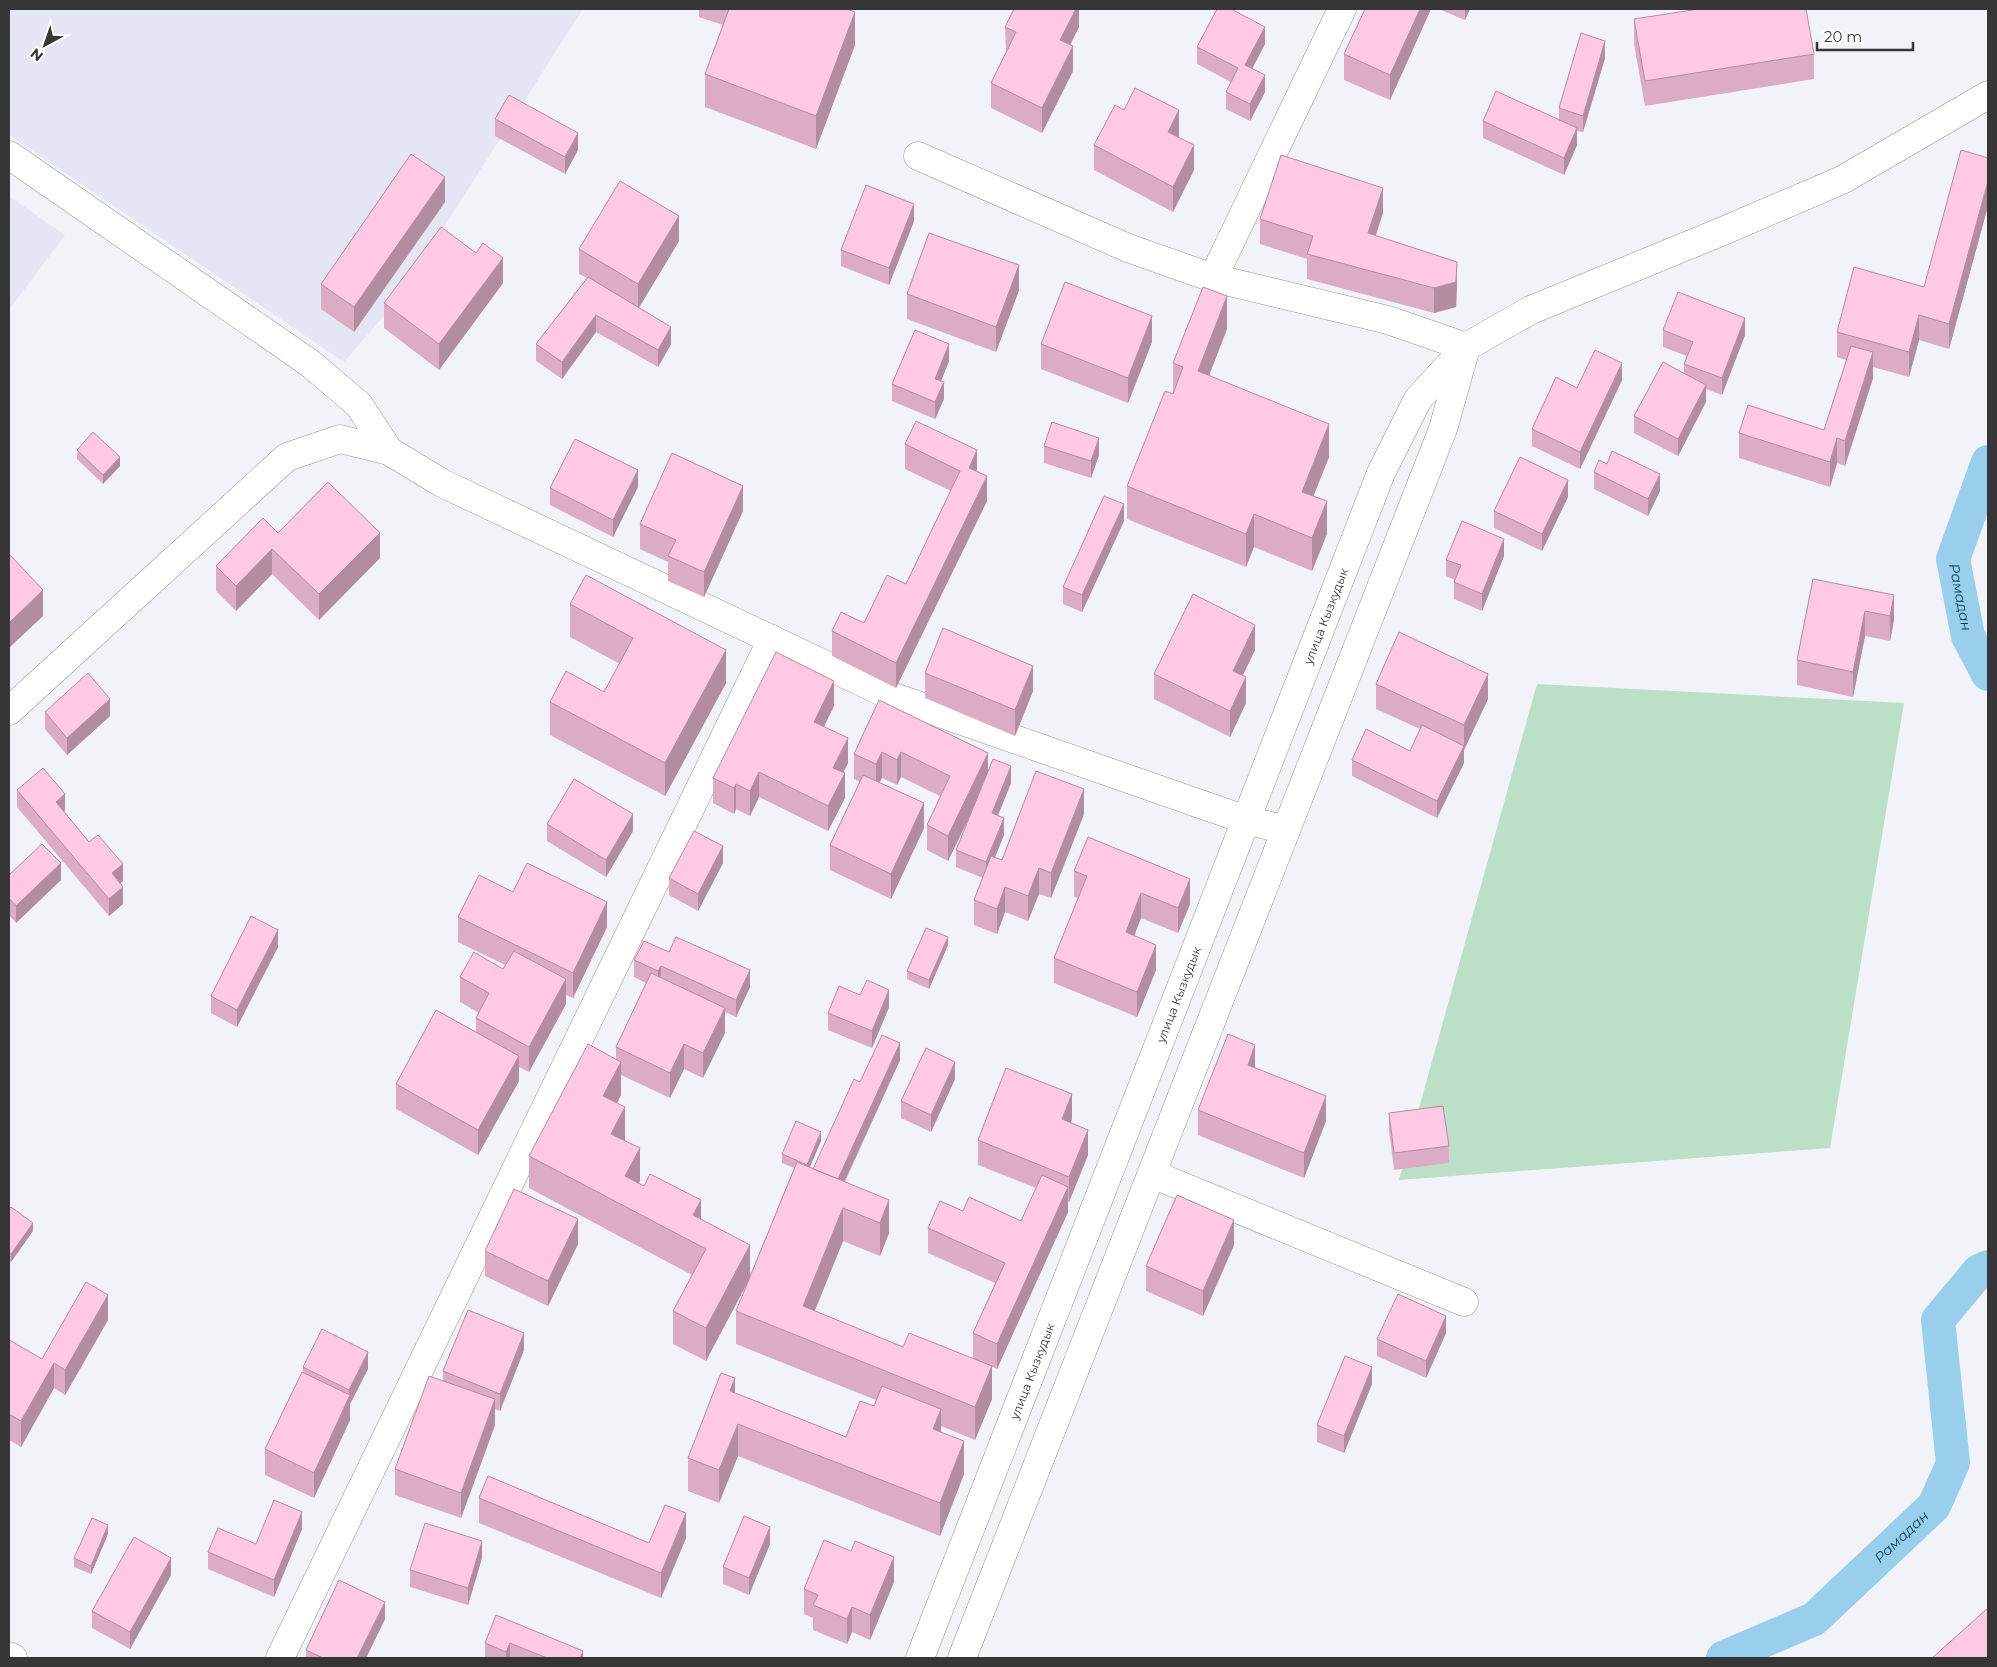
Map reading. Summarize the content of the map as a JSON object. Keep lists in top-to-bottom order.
{
  "streets": {
    "street": ["улица Кызкудык"]
  },
  "water": ["Рамадан"],
  "scale_bar": "20 m",
  "north": "bottom left"
}
